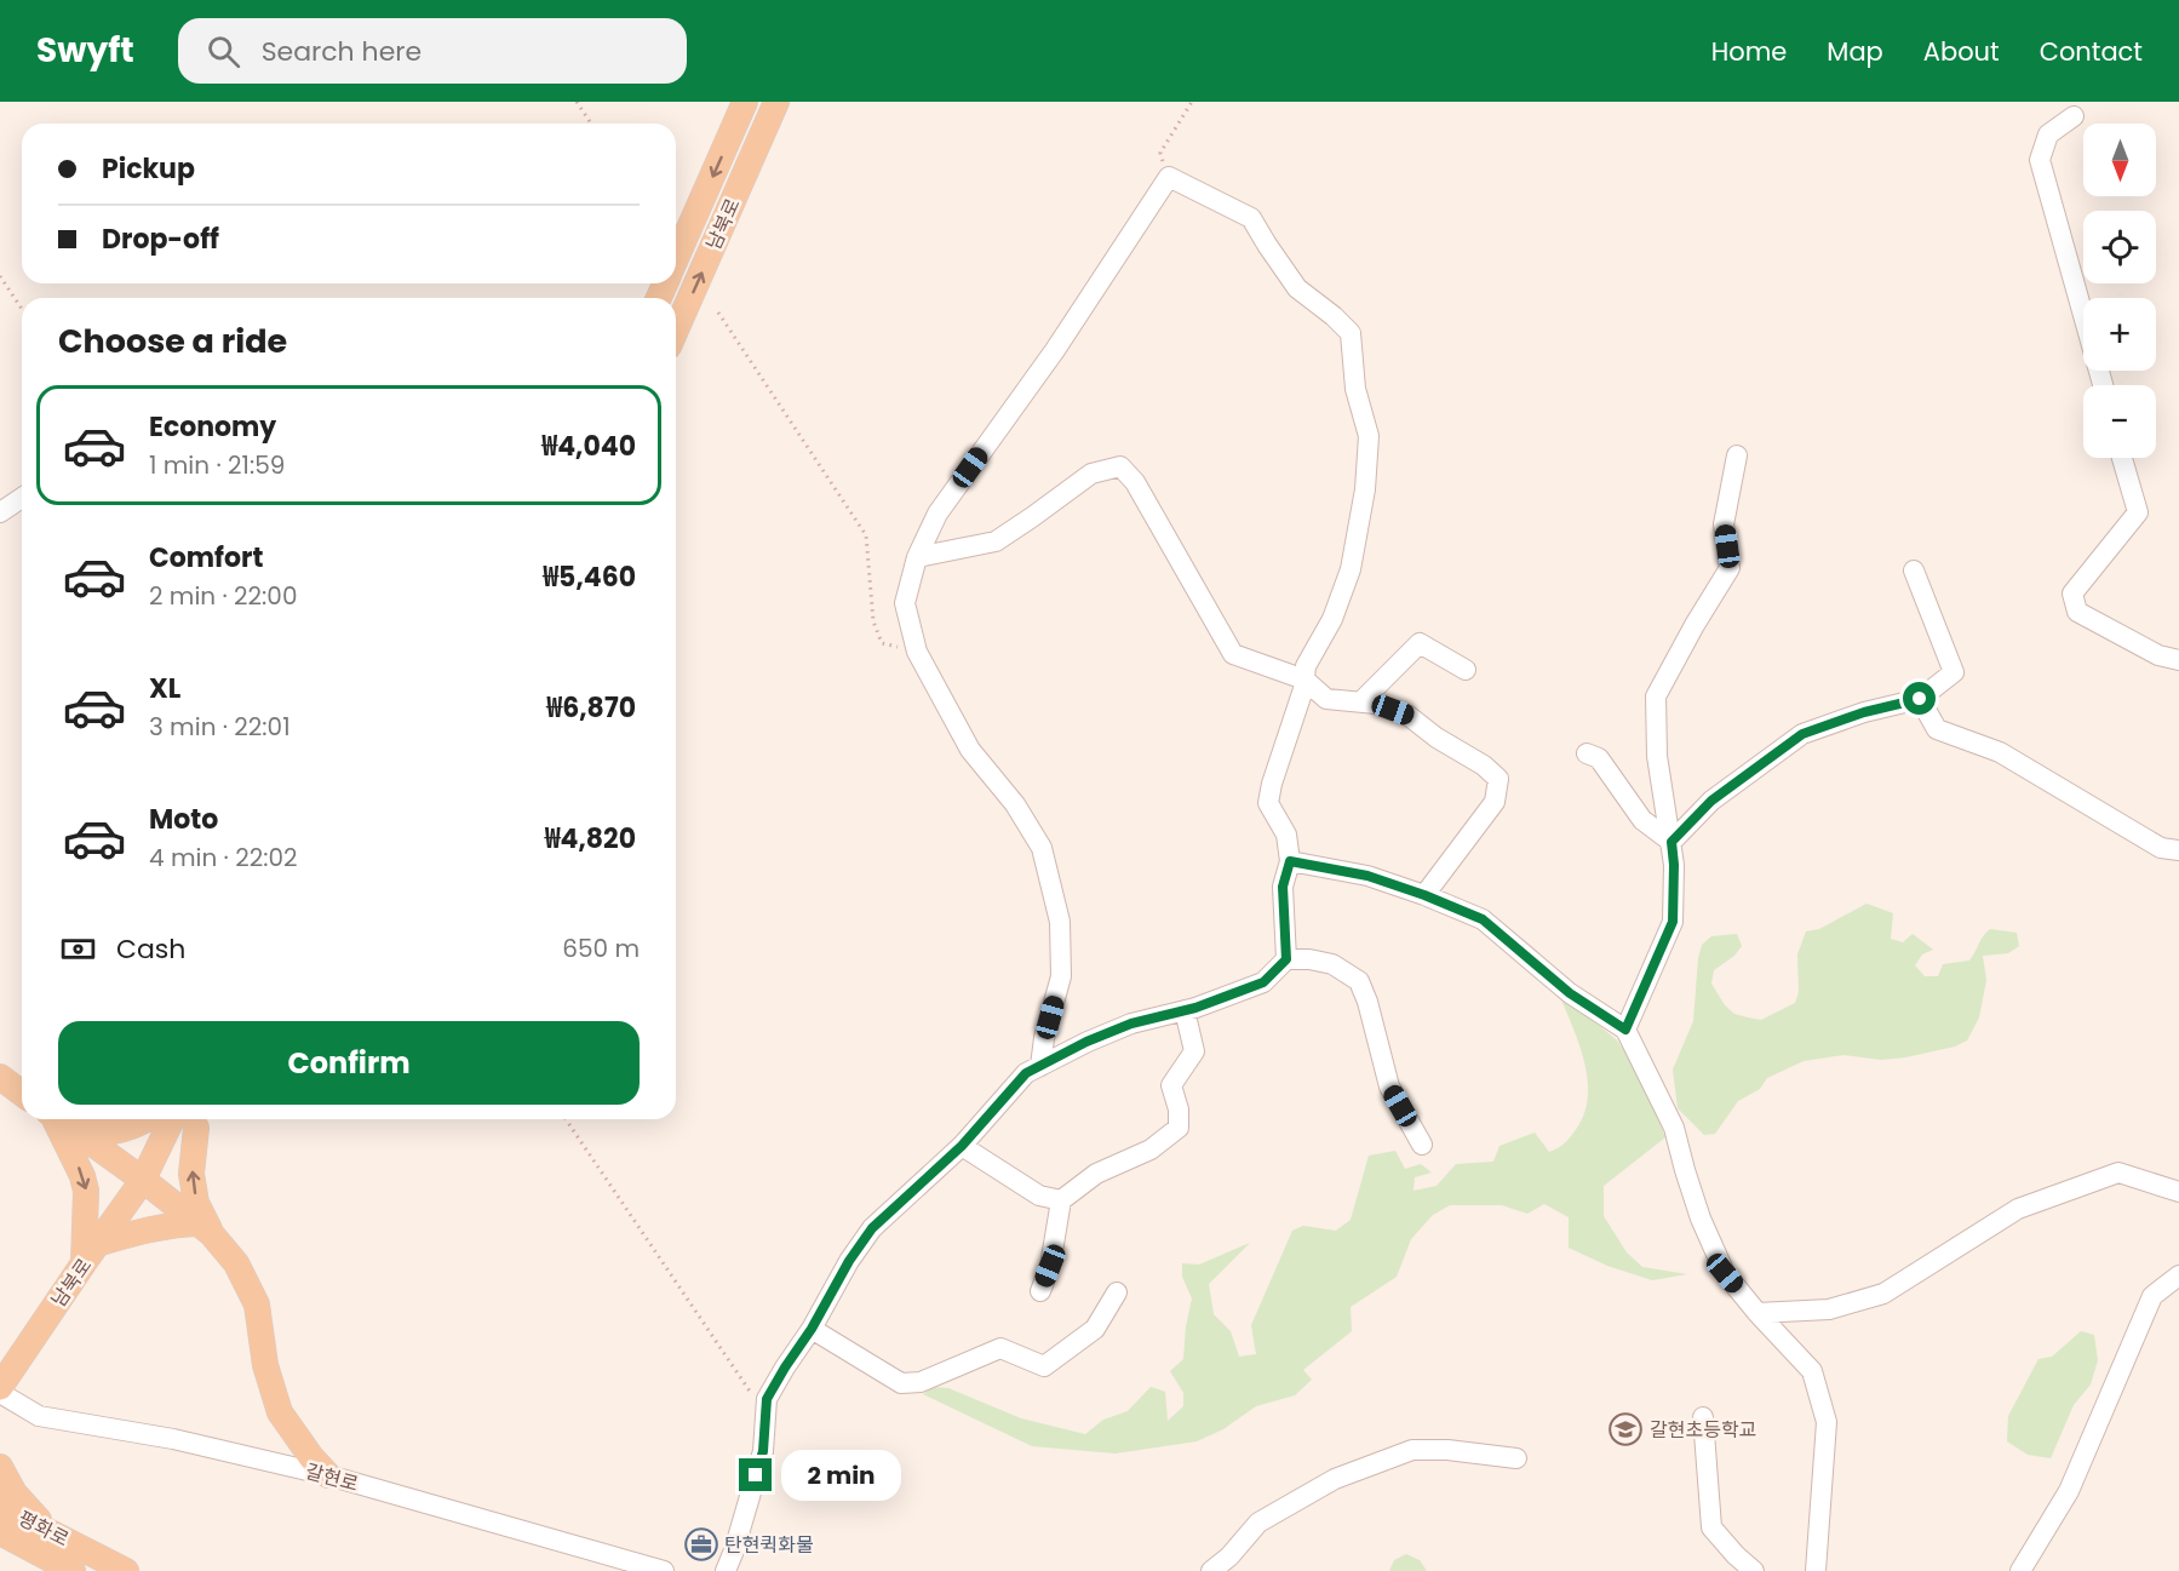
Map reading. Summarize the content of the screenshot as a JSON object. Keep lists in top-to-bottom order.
{
  "streets": {
    "main road": ["남북로", "평화로"],
    "street": ["갈현로"]
  },
  "places": {
    "school or university": ["갈현초등학교"],
    "office": ["탄현퀵화물"]
  },
  "north": "bottom",
  "page": {
    "header": "Swyft",
    "search": "Search here",
    "nav": [
      "Home",
      "Map",
      "About",
      "Contact"
    ],
    "map_buttons": ["+", "−"],
    "banner": ["Pickup", "Drop-off"],
    "heading": "Choose a ride",
    "list": [
      {
        "name": "Economy",
        "note": "1 min · 21:59",
        "value": "₩4,040"
      },
      {
        "name": "Comfort",
        "note": "2 min · 22:00",
        "value": "₩5,460"
      },
      {
        "name": "XL",
        "note": "3 min · 22:01",
        "value": "₩6,870"
      },
      {
        "name": "Moto",
        "note": "4 min · 22:02",
        "value": "₩4,820"
      }
    ],
    "pay": ["Cash", "650 m"],
    "buttons": "Confirm",
    "bubble": "2 min"
  }
}
